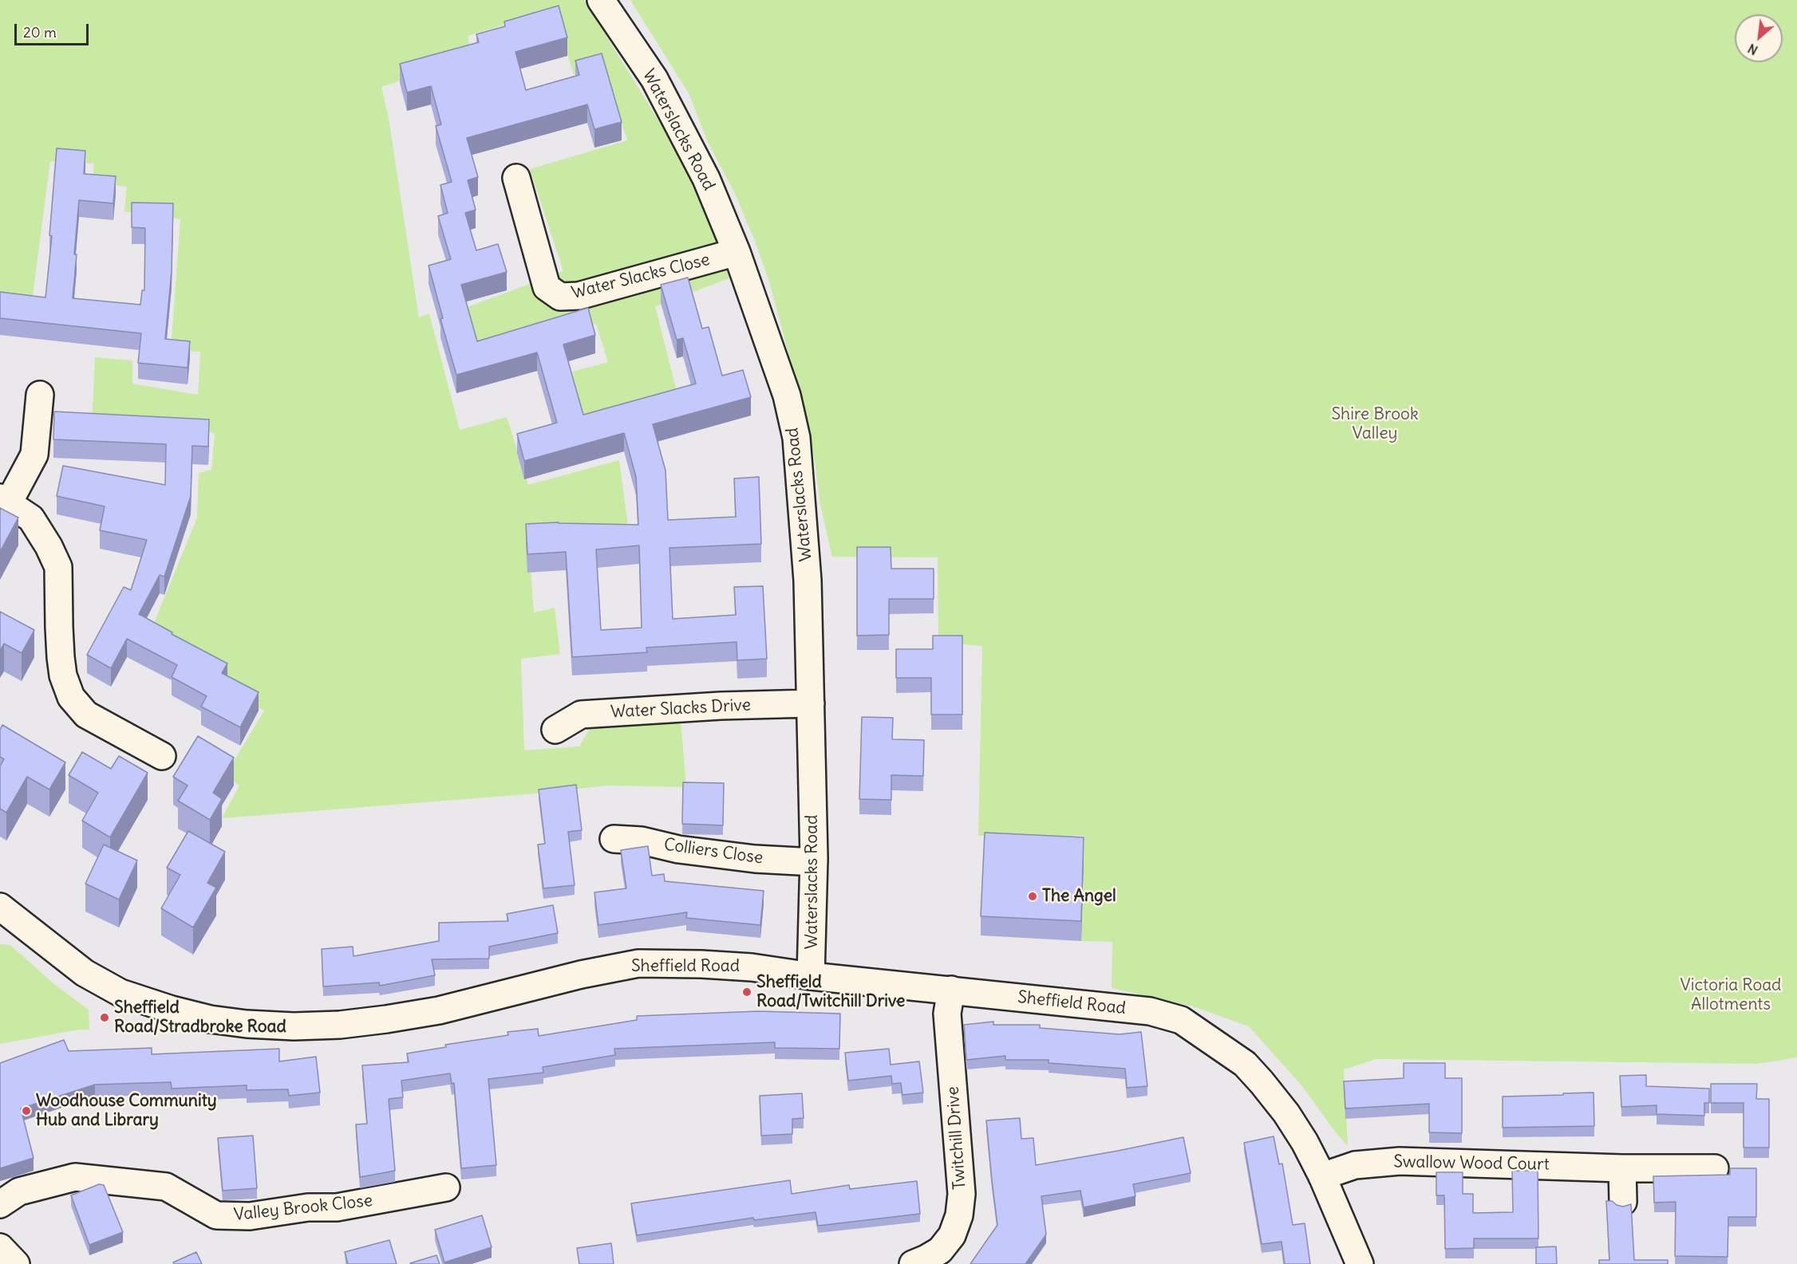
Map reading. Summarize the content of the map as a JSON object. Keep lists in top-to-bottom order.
{
  "streets": {
    "street": [
      "Waterslacks Road",
      "Water Slacks Close",
      "Water Slacks Drive",
      "Colliers Close",
      "Sheffield Road",
      "Twitchill Drive",
      "Swallow Wood Court",
      "Valley Brook Close"
    ]
  },
  "crossings": [
    ["Waterslacks Road", "Water Slacks Close"],
    ["Waterslacks Road", "Water Slacks Drive"],
    ["Waterslacks Road", "Colliers Close"],
    ["Waterslacks Road", "Sheffield Road"],
    ["Sheffield Road", "Twitchill Drive"],
    ["Sheffield Road", "Swallow Wood Court"]
  ],
  "parks": ["Shire Brook Valley", "Victoria Road Allotments"],
  "places": [
    "The Angel",
    "Sheffield Road/Twitchill Drive",
    "Sheffield Road/Stradbroke Road",
    "Woodhouse Community Hub and Library"
  ],
  "scale_bar": "20 m",
  "north": "bottom left"
}
